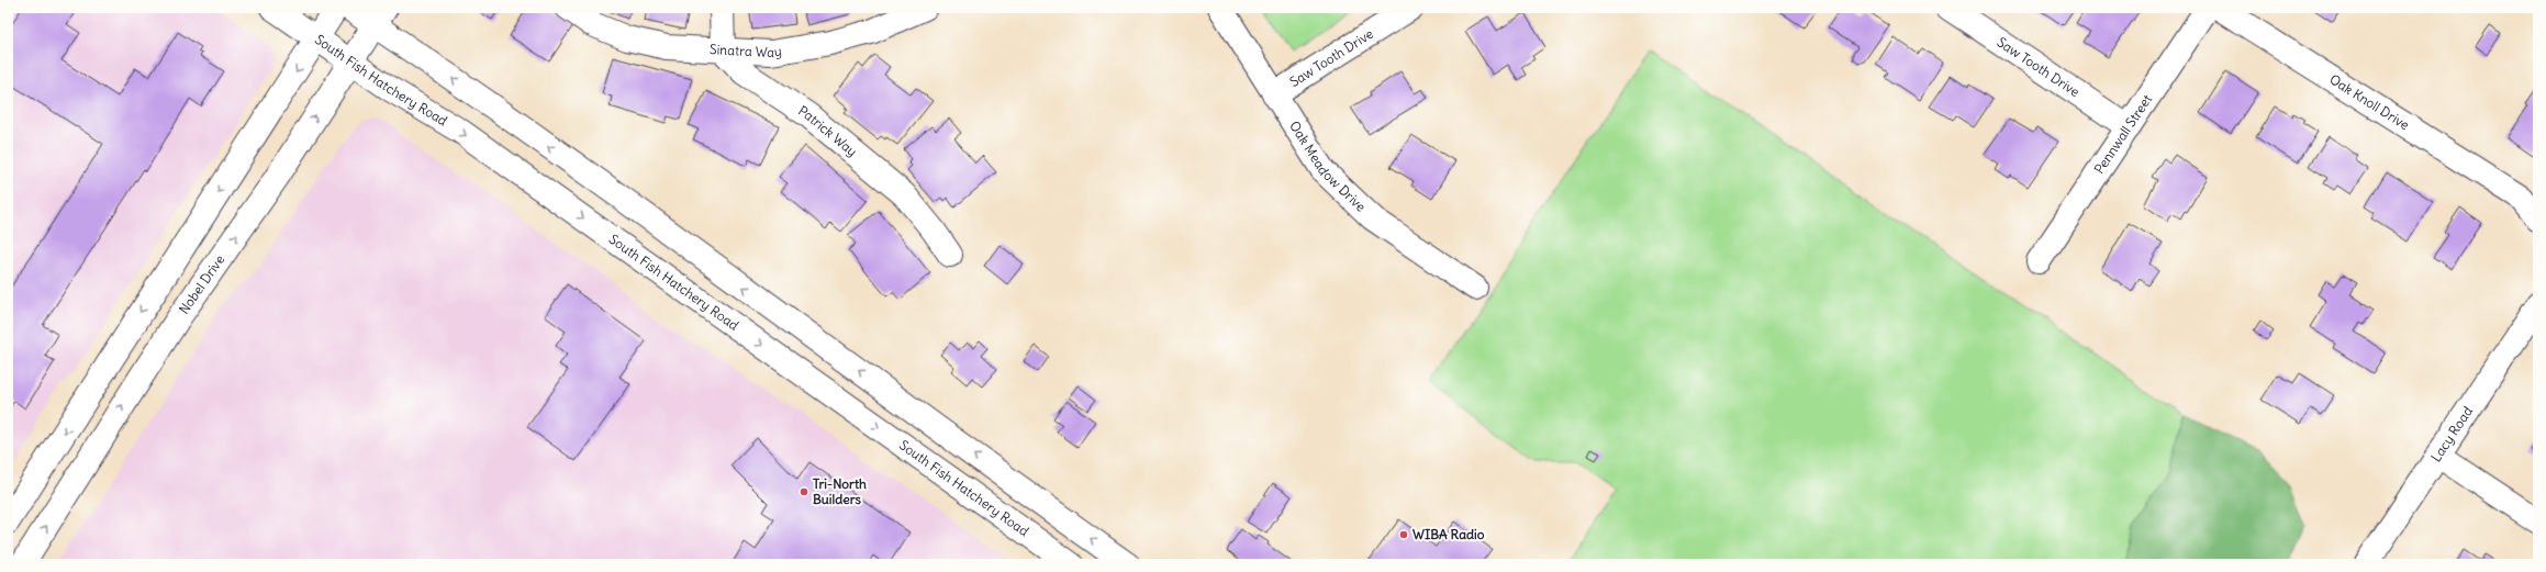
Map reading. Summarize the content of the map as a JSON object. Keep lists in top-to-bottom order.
{
  "streets": {
    "street": [
      "Sinatra Way",
      "Saw Tooth Drive",
      "South Fish Hatchery Road",
      "Oak Knoll Drive",
      "Patrick Way",
      "Pennwall Street",
      "Oak Meadow Drive",
      "Nobel Drive",
      "Lacy Road"
    ]
  },
  "crossings": [
    ["Sinatra Way", "Patrick Way"],
    ["Saw Tooth Drive", "Pennwall Street"],
    ["Saw Tooth Drive", "Oak Meadow Drive"],
    ["South Fish Hatchery Road", "Nobel Drive"]
  ],
  "places": ["Tri-North Builders", "WIBA Radio"]
}
